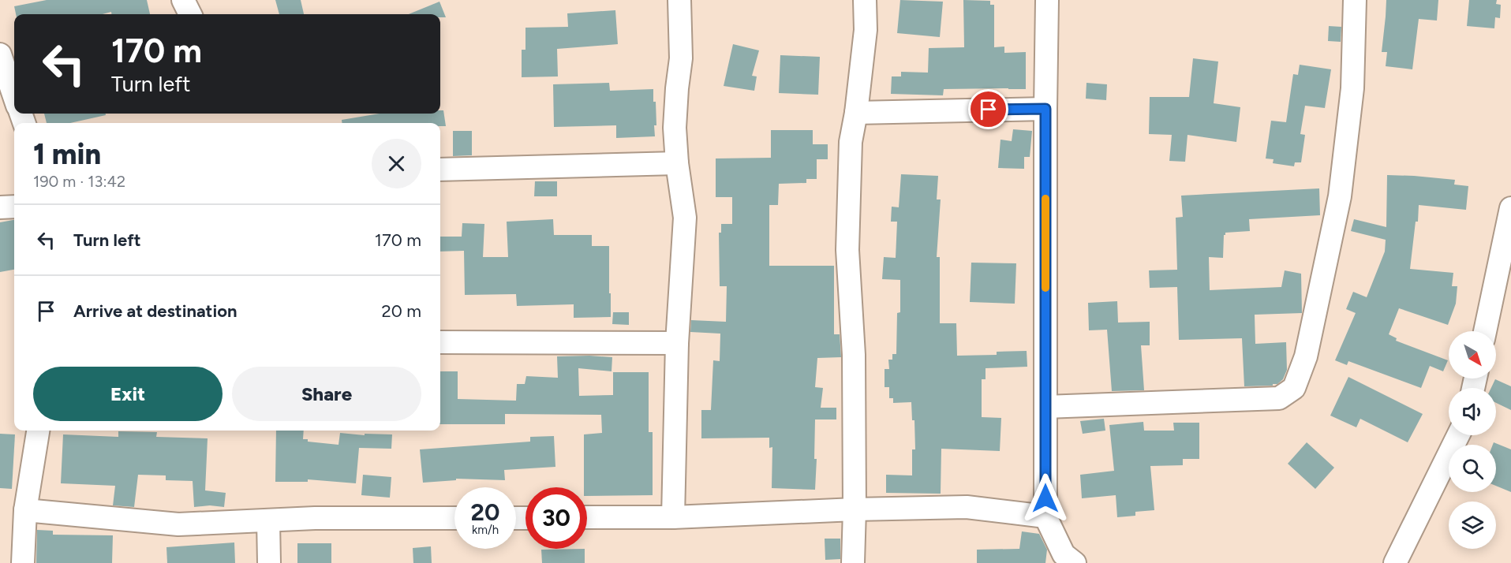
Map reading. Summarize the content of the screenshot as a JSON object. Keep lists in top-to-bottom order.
{
  "north": "bottom right",
  "page": {
    "turn": ["170 m", "Turn left"],
    "heading": ["1 min", "190 m · 13:42"],
    "list": [
      {
        "name": "Turn left",
        "value": "170 m"
      },
      {
        "name": "Arrive at destination",
        "value": "20 m"
      }
    ],
    "buttons": ["Exit", "Share"],
    "speed": "20 km/h",
    "limit": "30"
  }
}
